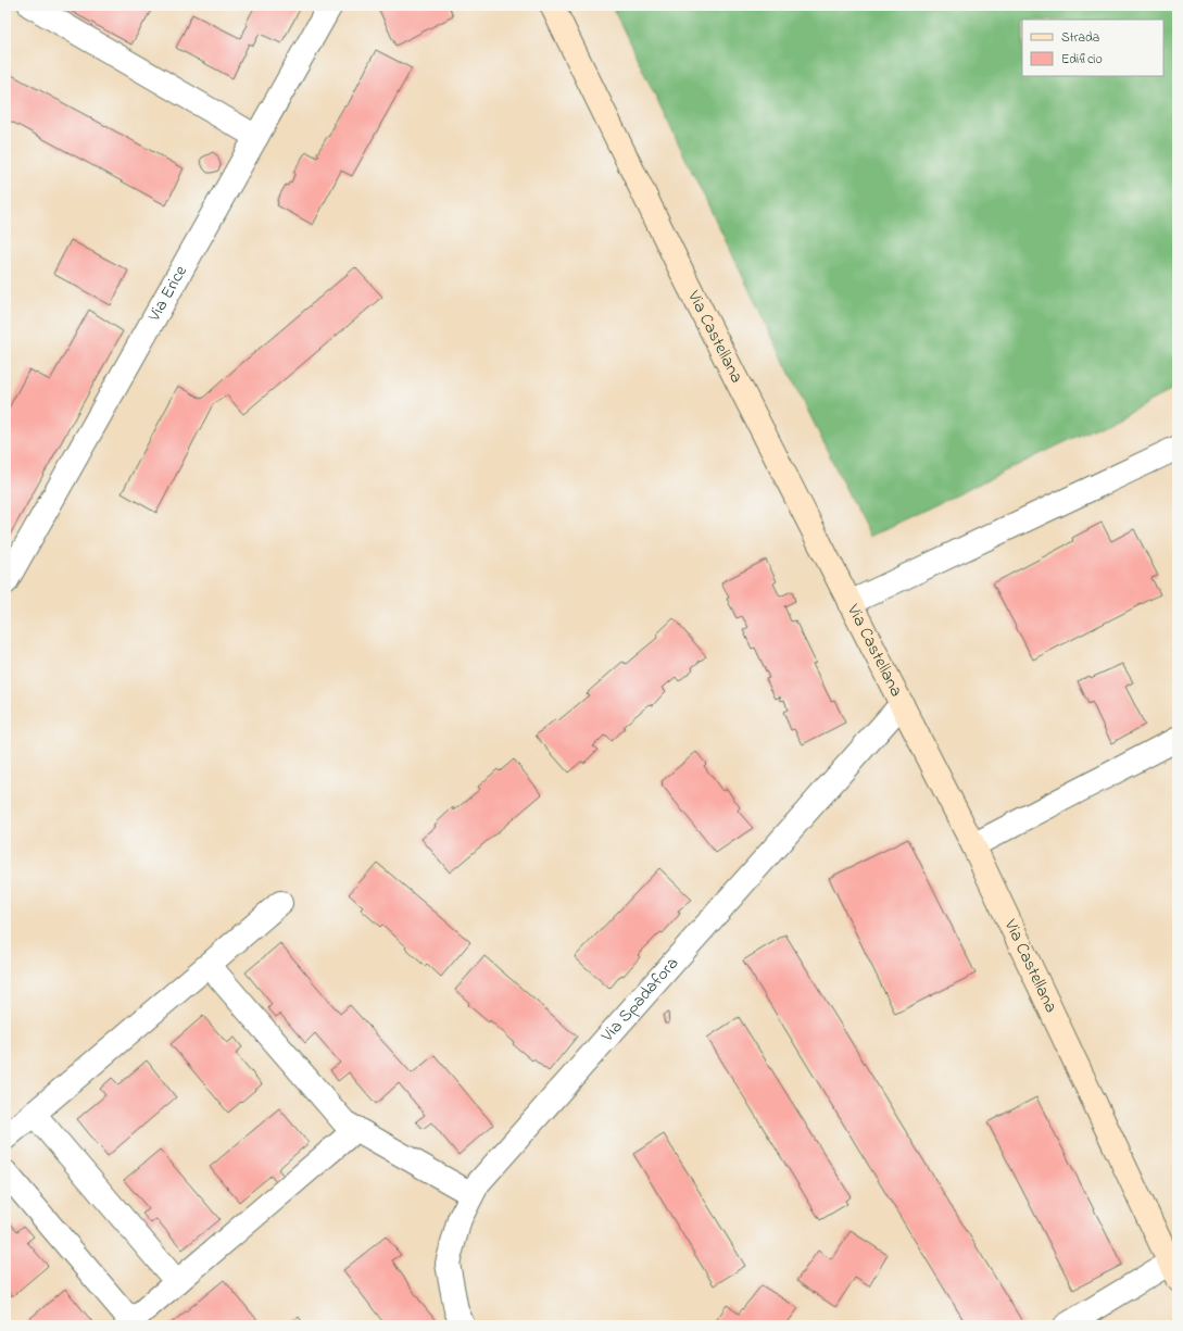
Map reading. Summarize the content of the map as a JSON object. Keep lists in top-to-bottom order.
{
  "streets": {
    "main road": ["Via Castellana"],
    "street": ["Via Erice", "Via Spadafora"]
  },
  "crossings": [
    ["Via Castellana", "Via Spadafora"]
  ],
  "legend": ["Strada", "Edificio"]
}
